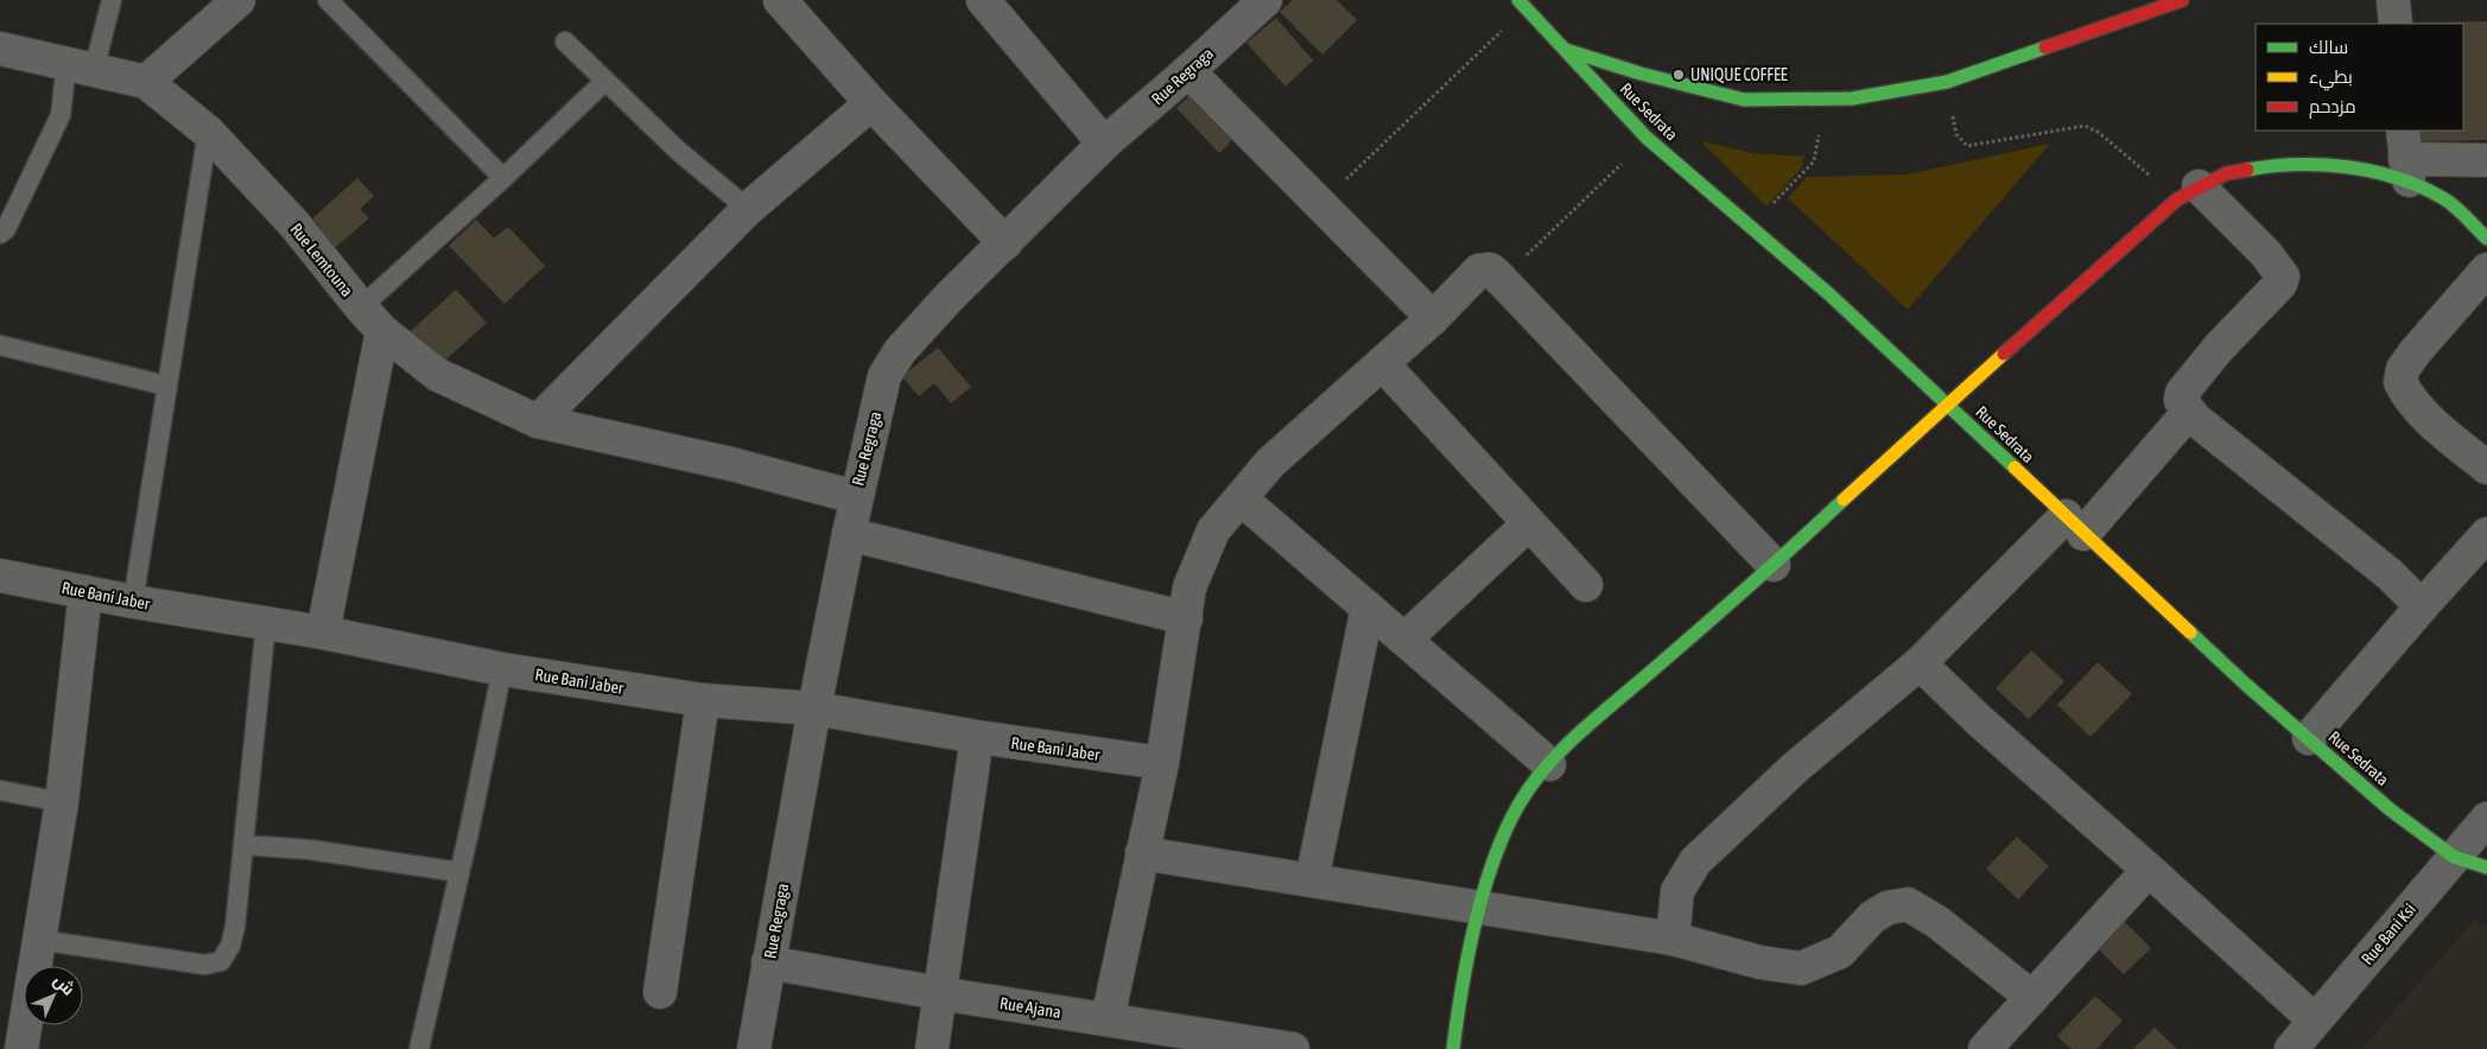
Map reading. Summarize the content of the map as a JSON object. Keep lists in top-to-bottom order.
{
  "streets": {
    "street": [
      "Rue Regraga",
      "Rue Sedrata",
      "Rue Lemtouna",
      "Rue Bani Jaber",
      "Rue Bani Ksi",
      "Rue Ajana"
    ]
  },
  "crossings": [
    ["Rue Regraga", "Rue Lemtouna"],
    ["Rue Regraga", "Rue Bani Jaber"],
    ["Rue Regraga", "Rue Ajana"],
    ["Rue Sedrata", "Rue Bani Ksi"]
  ],
  "places": ["UNIQUE COFFEE"],
  "legend": ["سالك", "بطيء", "مزدحم"],
  "north": "top right"
}
